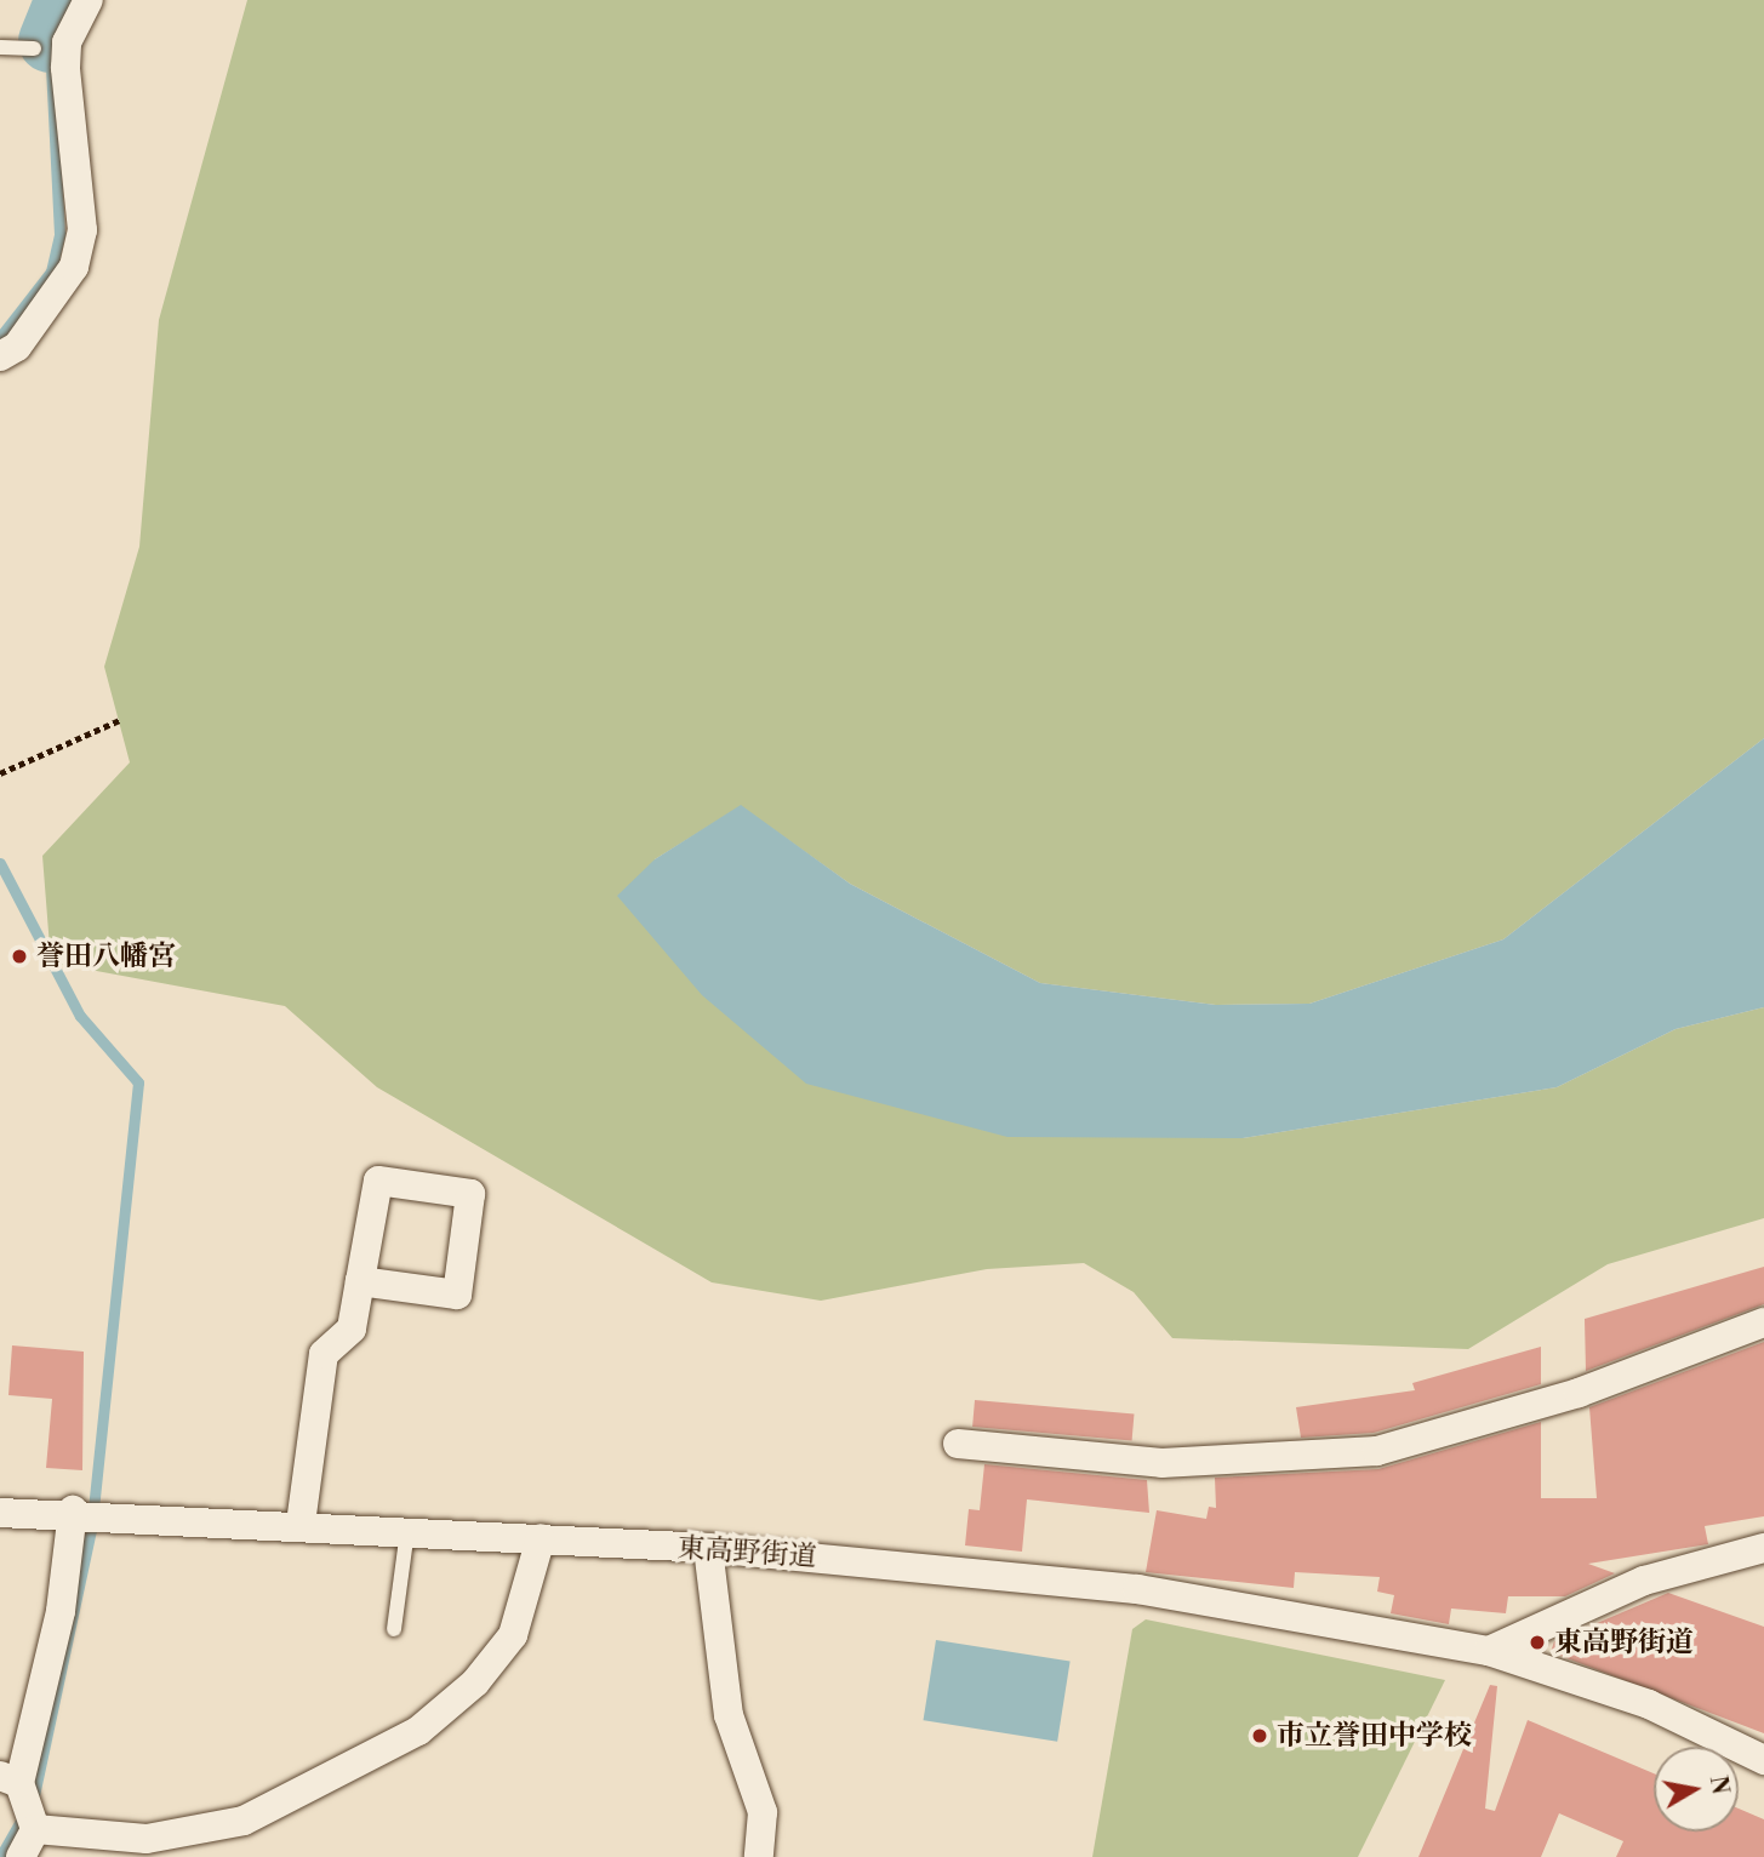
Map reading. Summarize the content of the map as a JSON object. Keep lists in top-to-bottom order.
{
  "streets": {
    "street": ["東高野街道"]
  },
  "places": ["誉田八幡宮", "東高野街道", "市立誉田中学校"],
  "north": "right"
}
